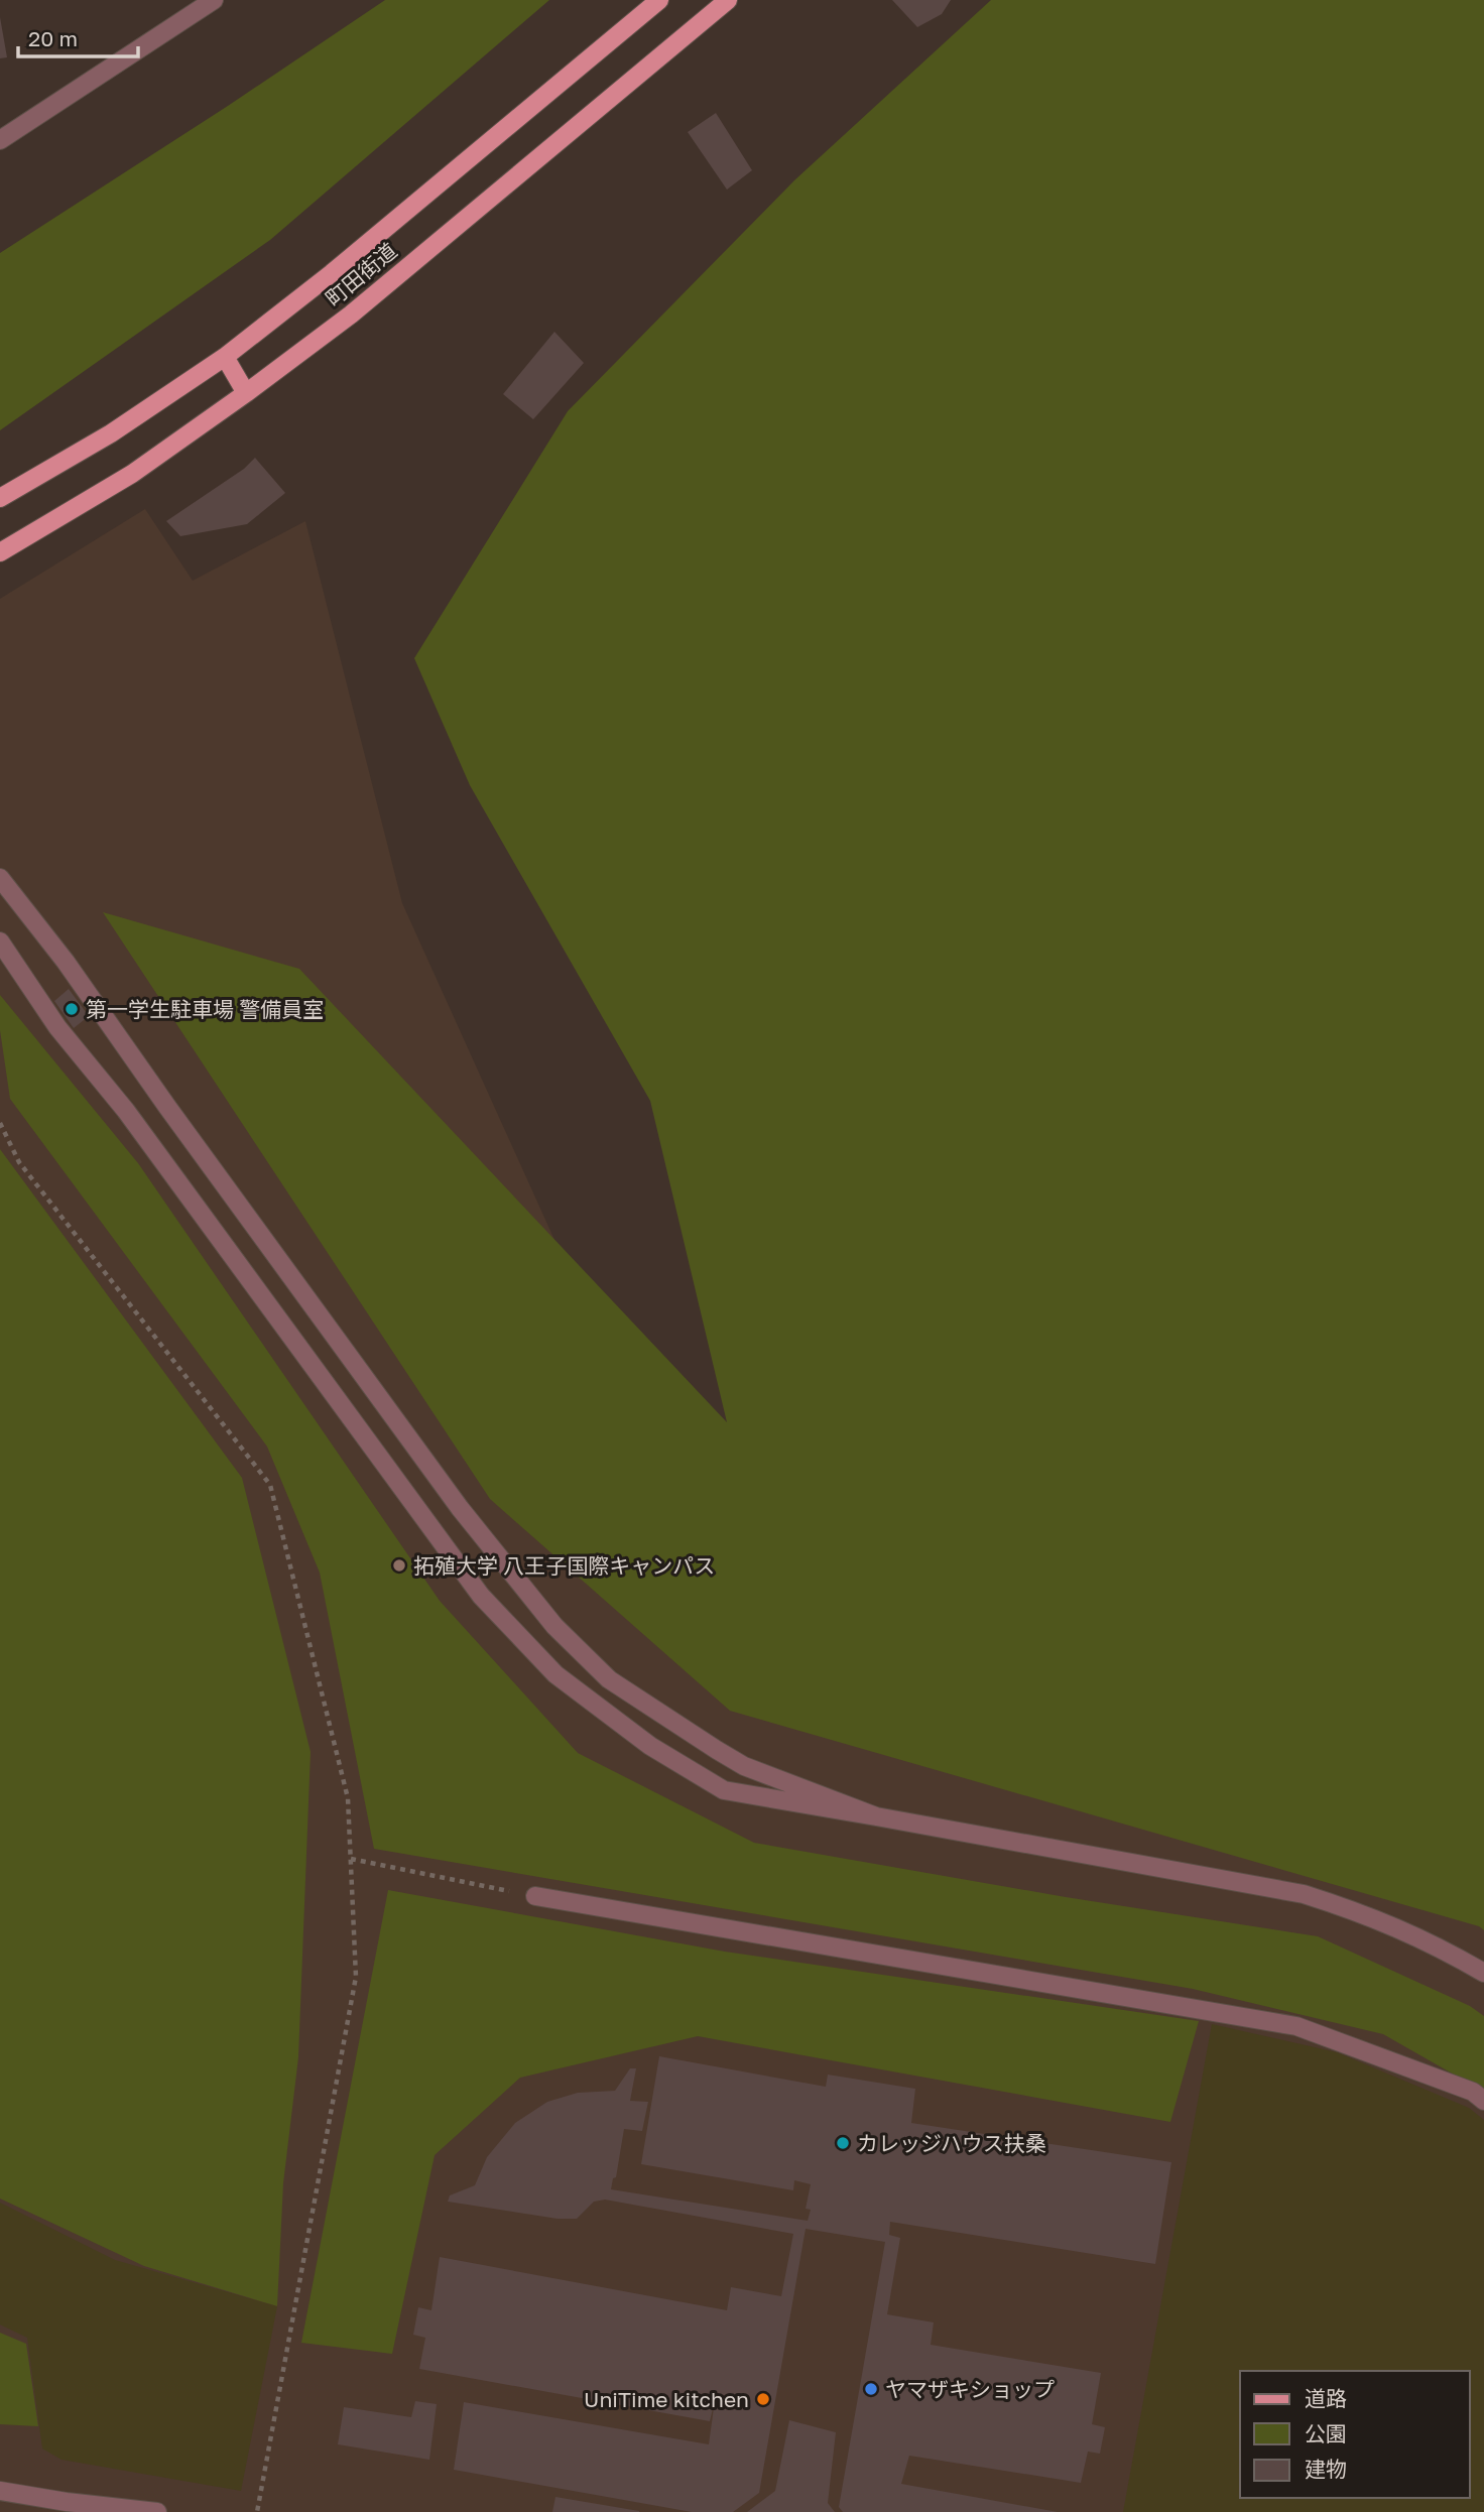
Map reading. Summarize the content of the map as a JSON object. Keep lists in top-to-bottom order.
{
  "streets": {
    "main road": ["町田街道"]
  },
  "places": [
    "第一学生駐車場 警備員室",
    "拓殖大学 八王子国際キャンパス",
    "カレッジハウス扶桑",
    "ヤマザキショップ",
    "UniTime kitchen"
  ],
  "legend": ["道路", "公園", "建物"],
  "scale_bar": "20 m"
}
